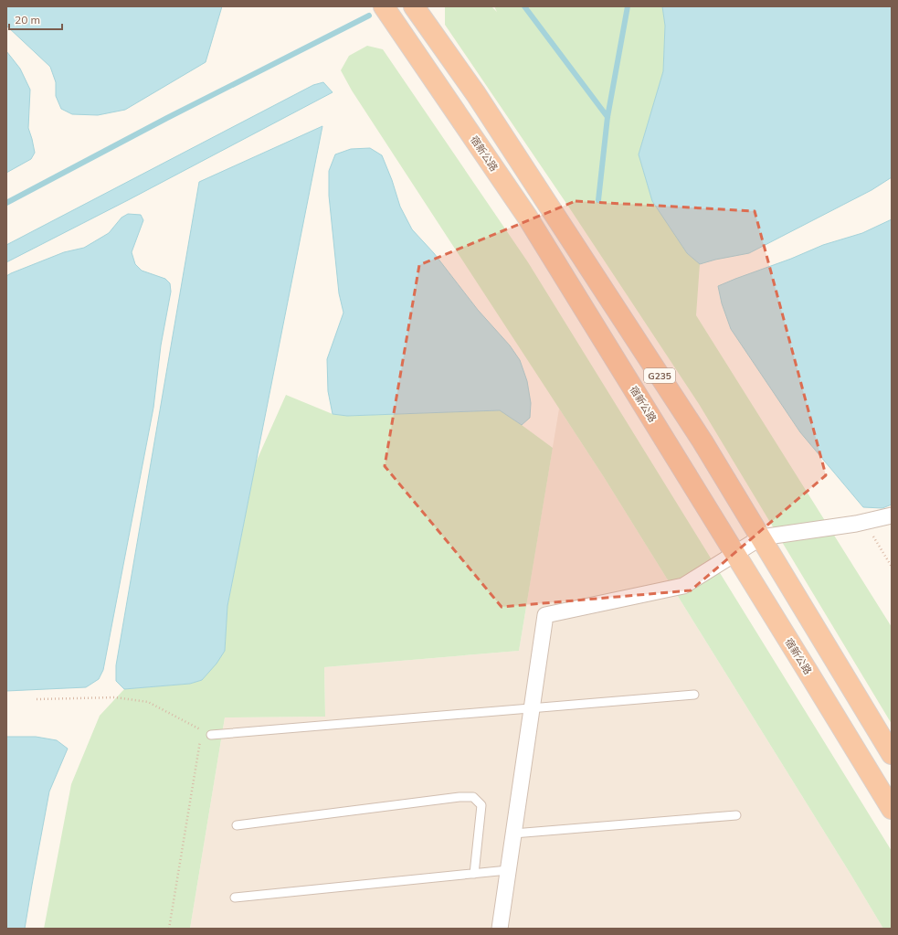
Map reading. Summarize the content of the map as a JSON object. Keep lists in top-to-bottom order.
{
  "streets": {
    "highway": ["宿新公路", "G235"]
  },
  "scale_bar": "20 m"
}
